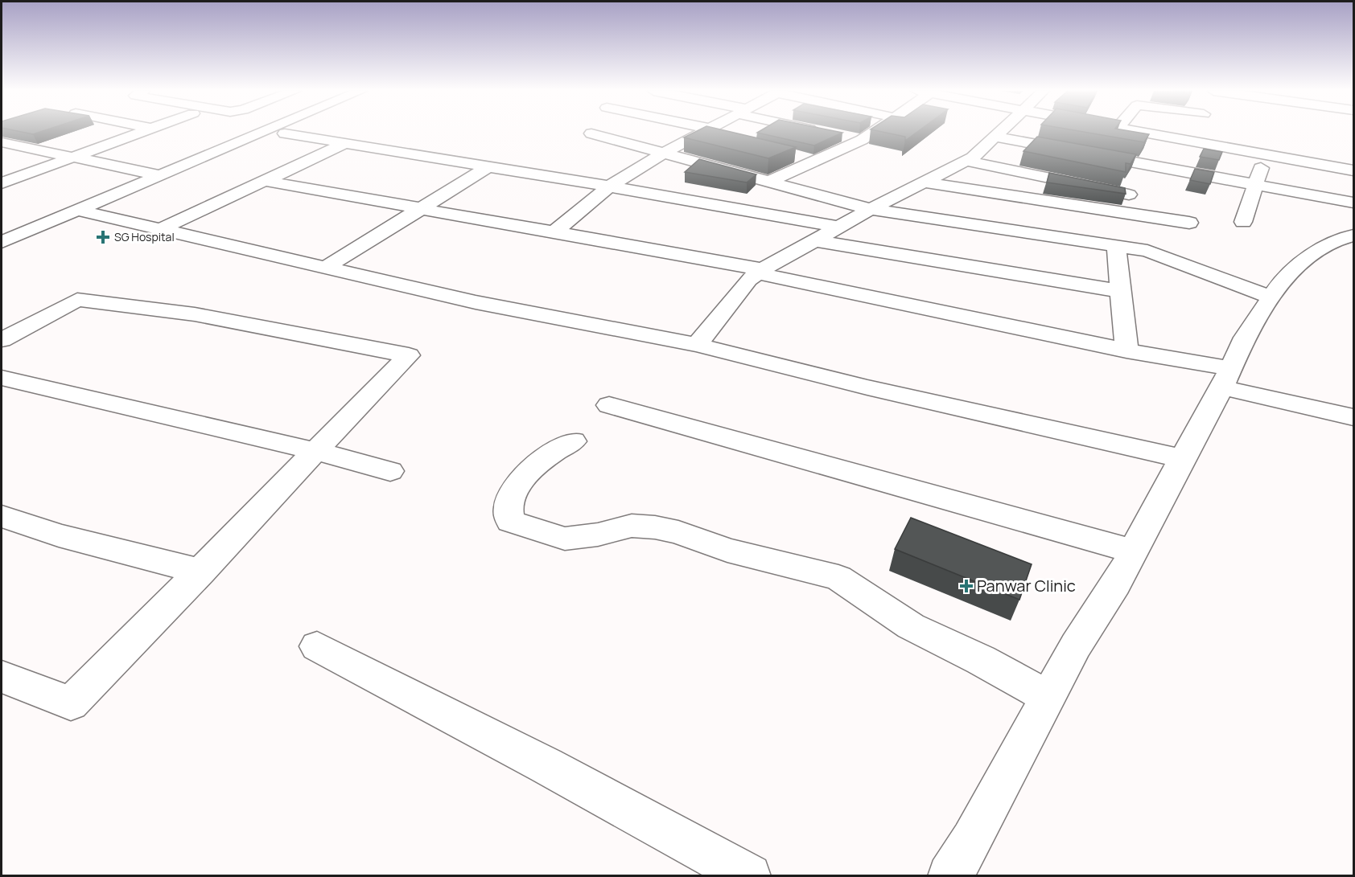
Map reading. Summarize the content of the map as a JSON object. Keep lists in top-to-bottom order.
{
  "places": {
    "health": ["SG Hospital", "Panwar Clinic"]
  }
}
